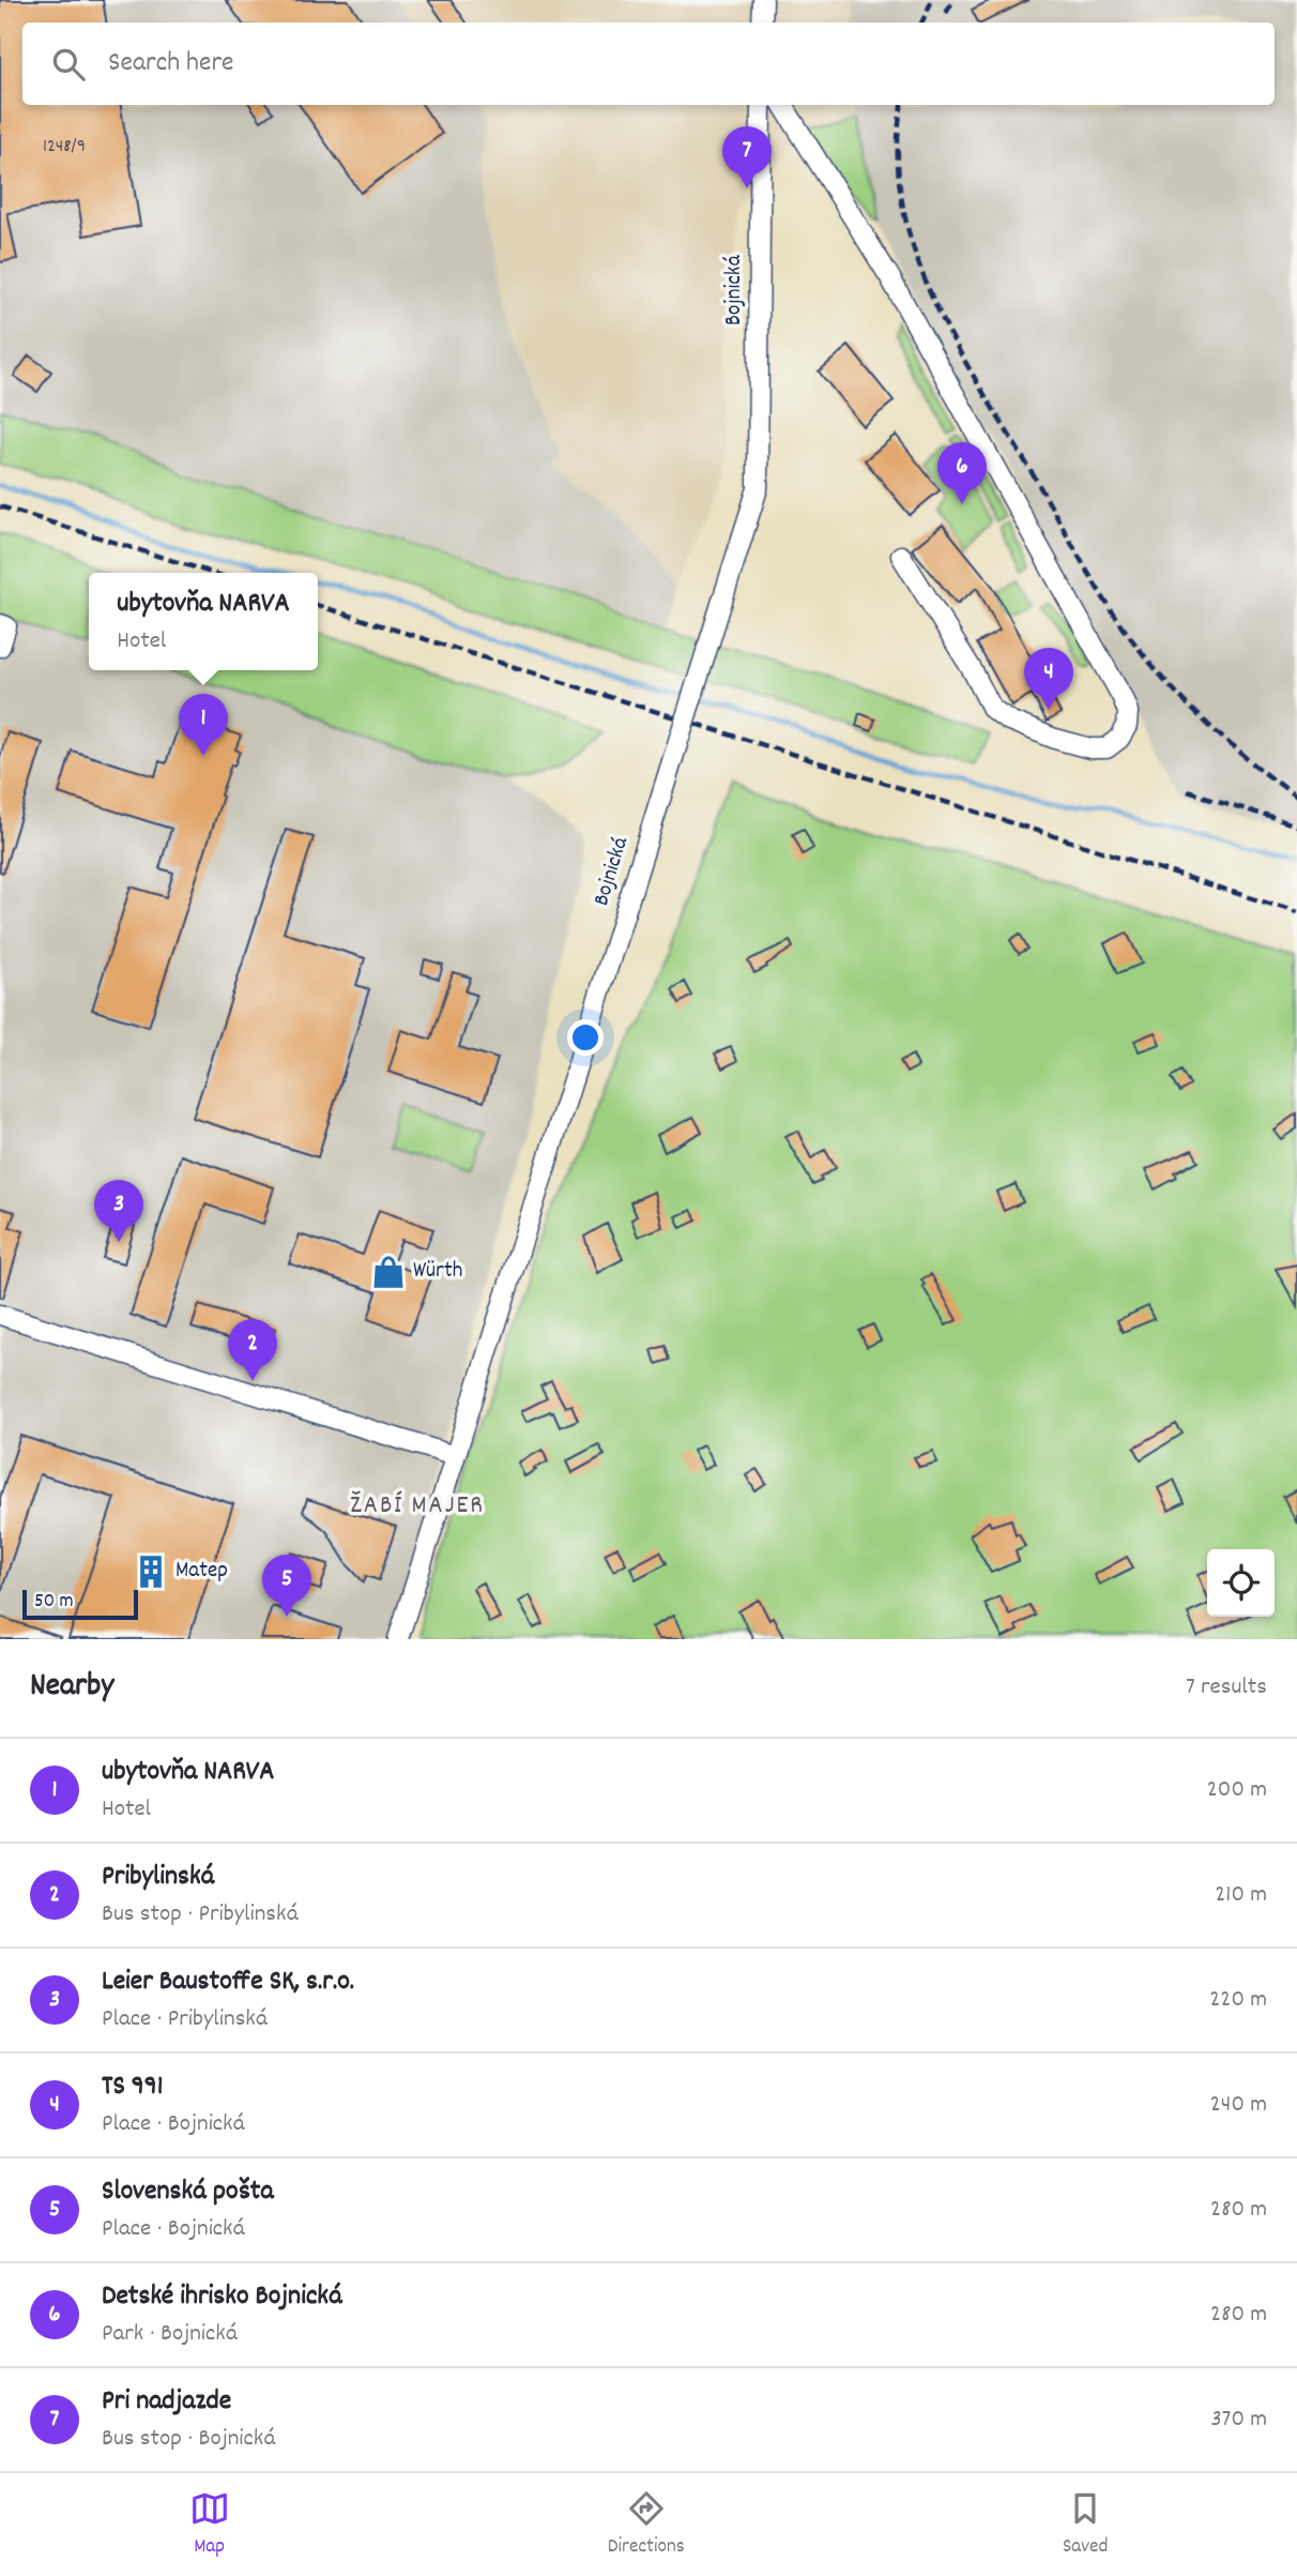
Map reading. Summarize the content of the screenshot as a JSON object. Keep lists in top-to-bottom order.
{
  "streets": {
    "street": ["Bojnická"]
  },
  "districts": ["ŽABÍ MAJER"],
  "places": {
    "shop": ["Würth"],
    "building": ["Matep"]
  },
  "house_numbers": ["1248/9"],
  "scale_bar": "50 m",
  "page": {
    "search": "Search here",
    "pins": [
      "7",
      "6",
      "4",
      "1",
      "3",
      "2",
      "5"
    ],
    "popup": ["ubytovňa NARVA", "Hotel"],
    "scale": "50 m",
    "heading": ["Nearby", "7 results"],
    "list": [
      {
        "mark": "1",
        "name": "ubytovňa NARVA",
        "note": "Hotel",
        "value": "200 m"
      },
      {
        "mark": "2",
        "name": "Pribylinská",
        "note": "Bus stop · Pribylinská",
        "value": "210 m"
      },
      {
        "mark": "3",
        "name": "Leier Baustoffe SK, s.r.o.",
        "note": "Place · Pribylinská",
        "value": "220 m"
      },
      {
        "mark": "4",
        "name": "TS 991",
        "note": "Place · Bojnická",
        "value": "240 m"
      },
      {
        "mark": "5",
        "name": "Slovenská pošta",
        "note": "Place · Bojnická",
        "value": "280 m"
      },
      {
        "mark": "6",
        "name": "Detské ihrisko Bojnická",
        "note": "Park · Bojnická",
        "value": "280 m"
      },
      {
        "mark": "7",
        "name": "Pri nadjazde",
        "note": "Bus stop · Bojnická",
        "value": "370 m"
      }
    ],
    "nav": ["Map", "Directions", "Saved"]
  }
}
